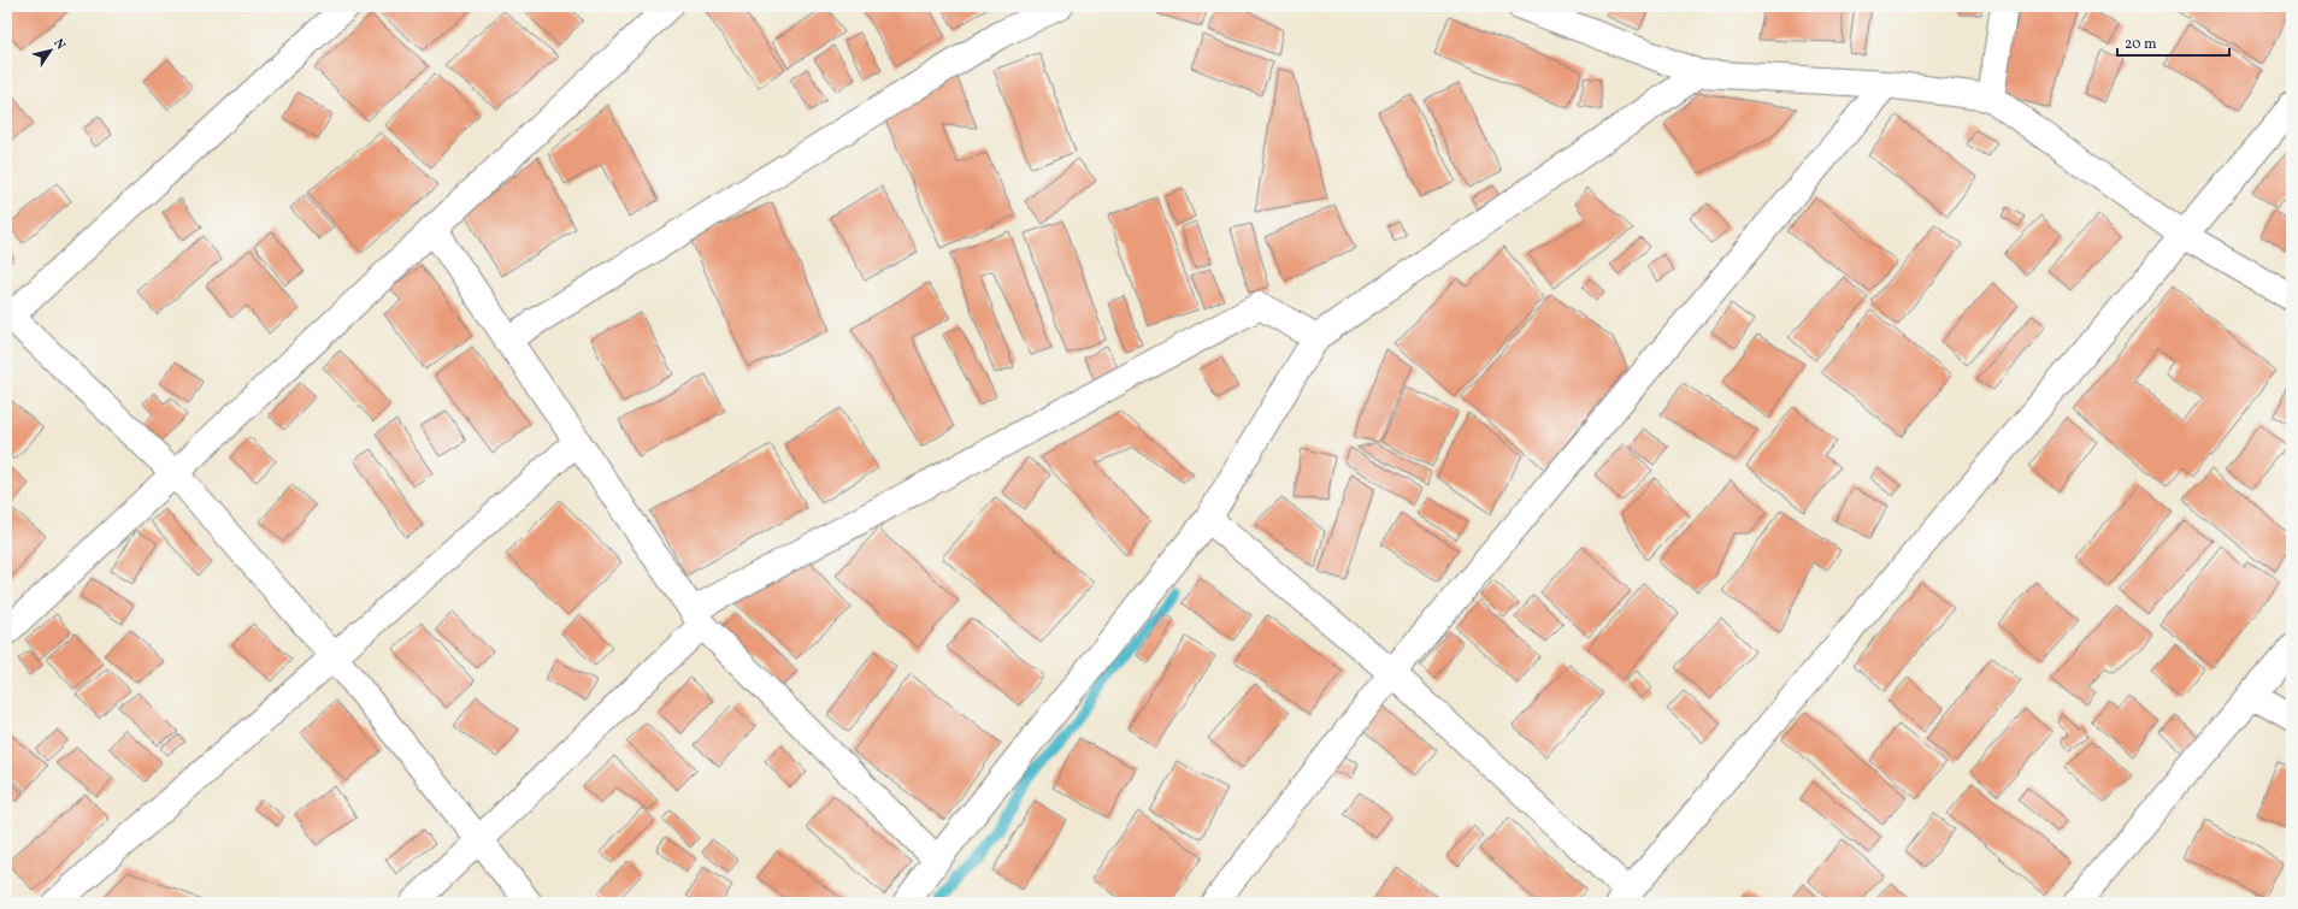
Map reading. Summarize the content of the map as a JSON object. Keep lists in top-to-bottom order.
{
  "scale_bar": "20 m",
  "north": "top right"
}
